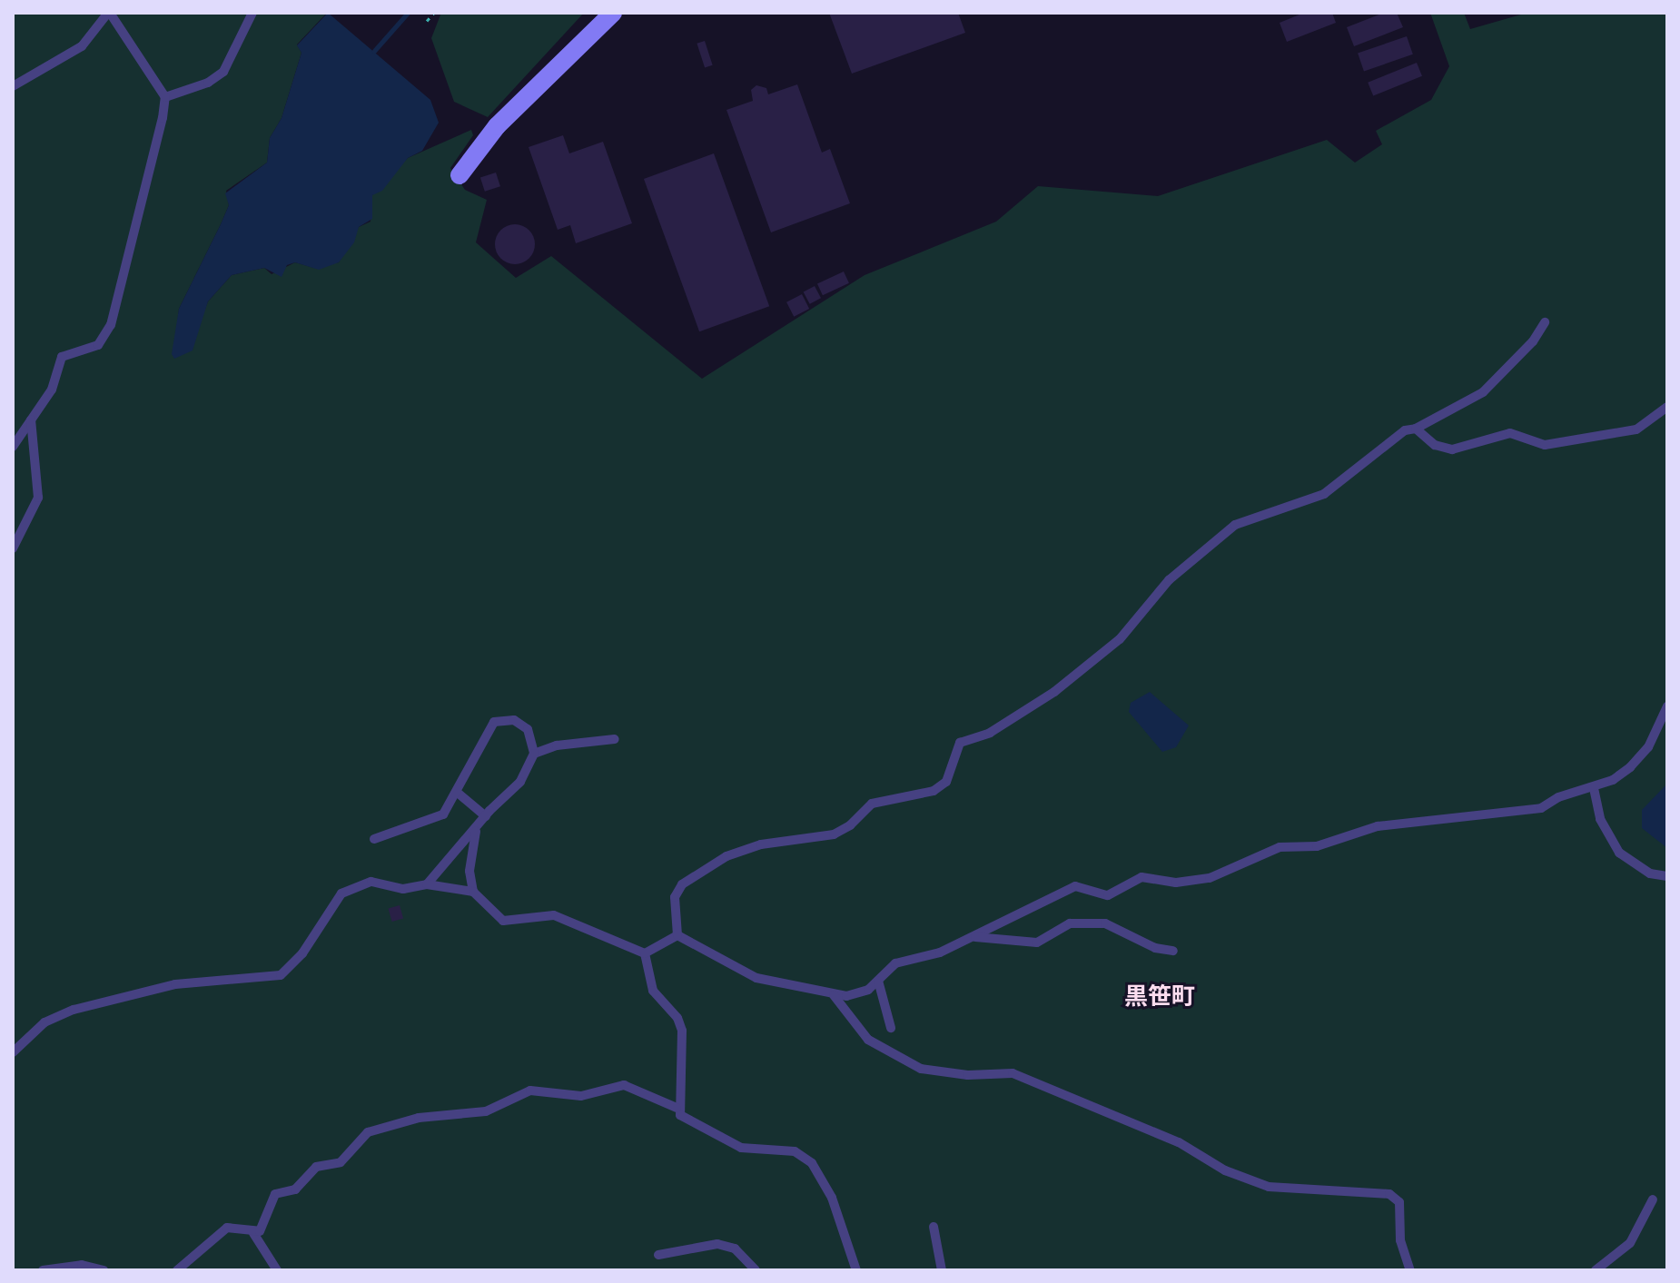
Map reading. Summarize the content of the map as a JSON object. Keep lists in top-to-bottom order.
{
  "districts": ["黒笹町"]
}
